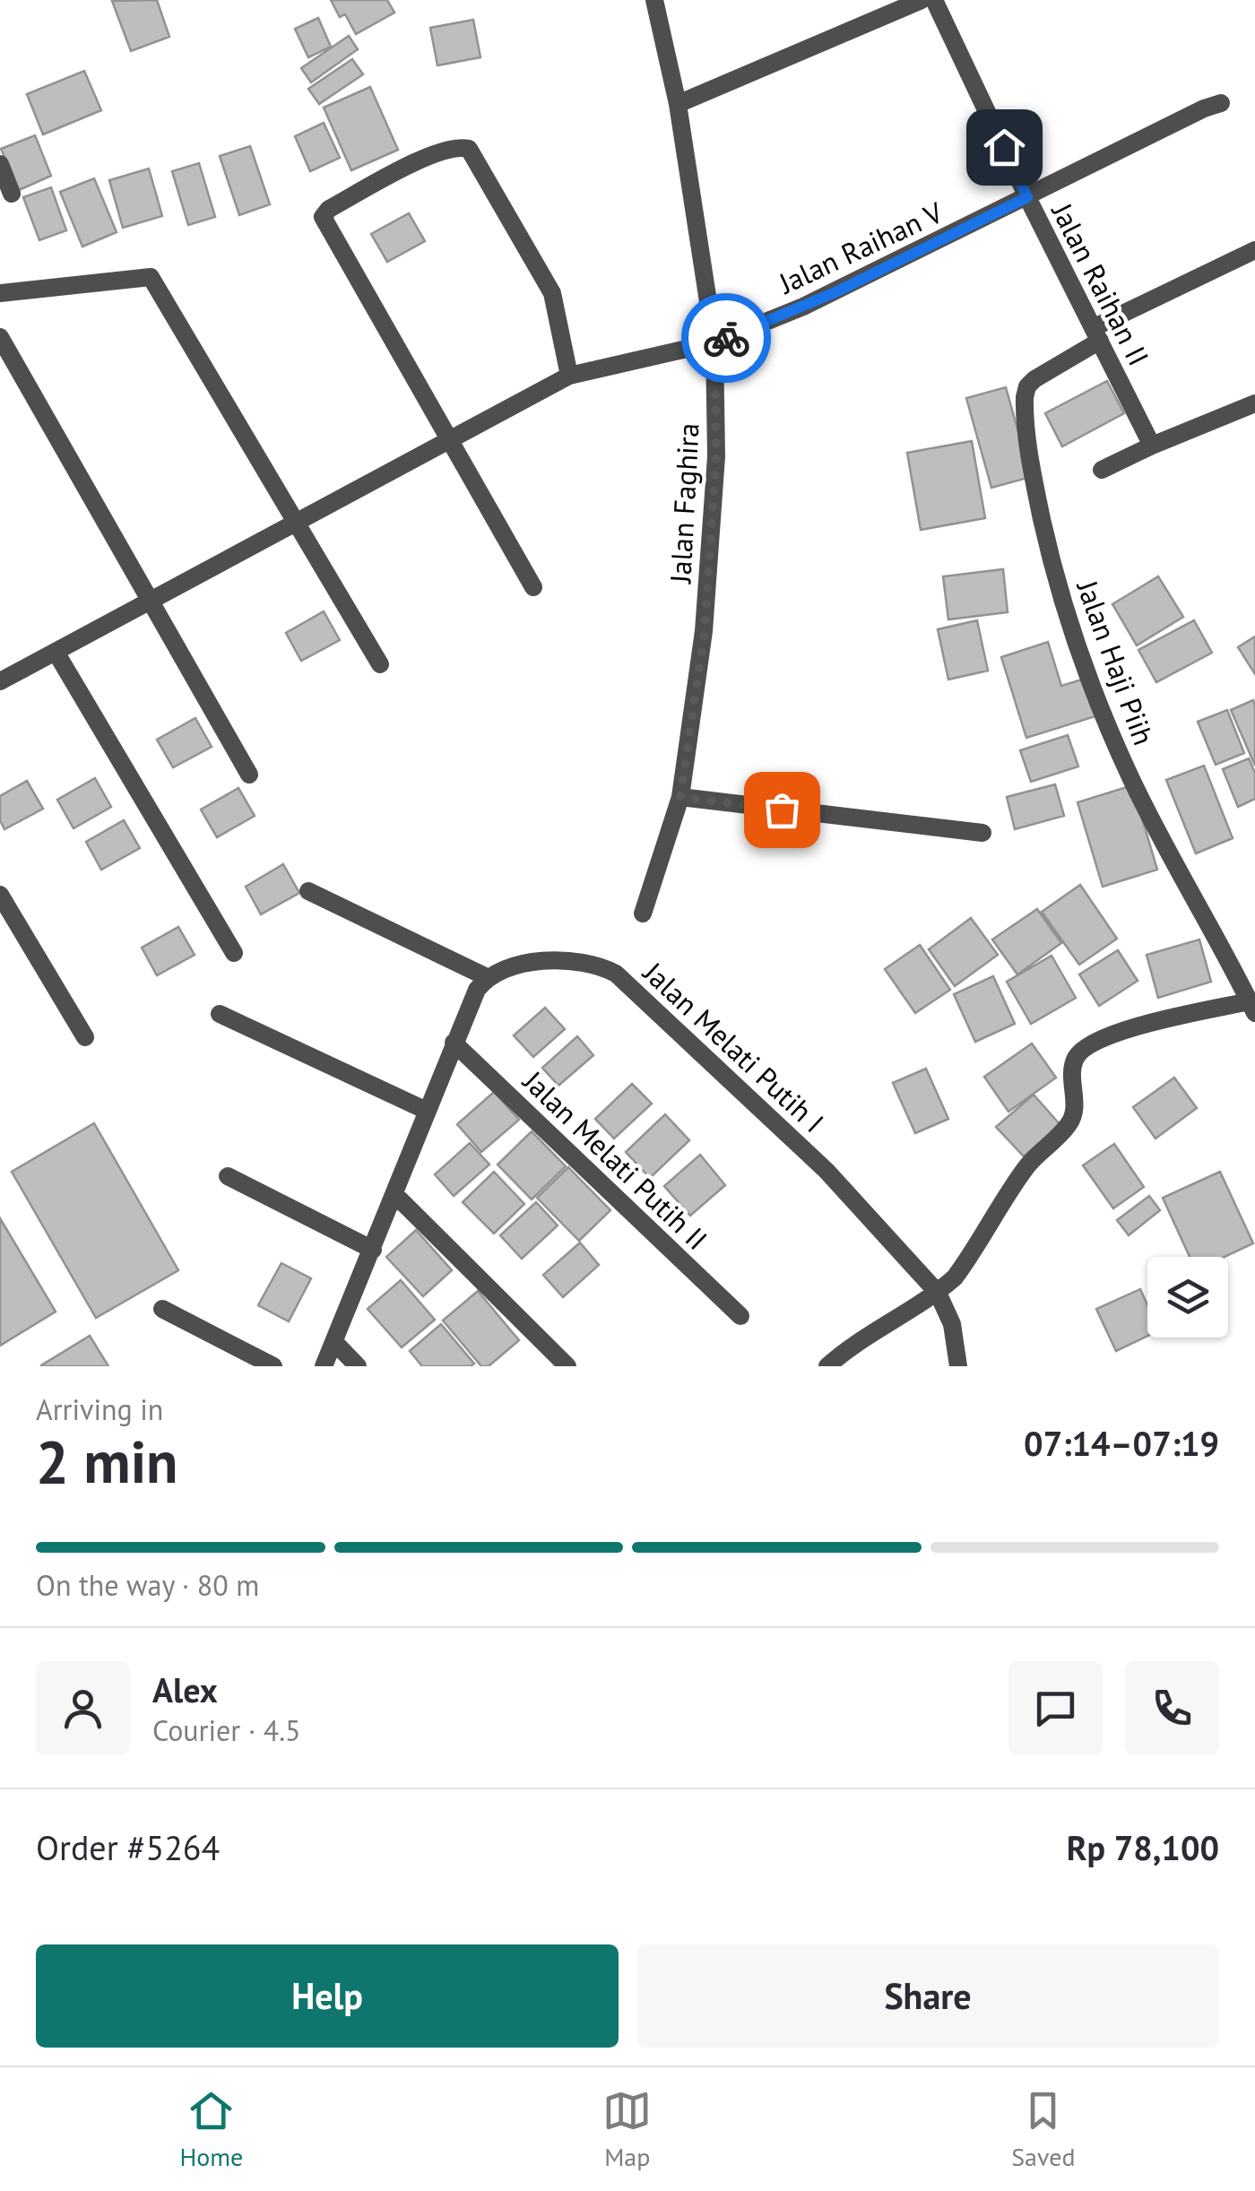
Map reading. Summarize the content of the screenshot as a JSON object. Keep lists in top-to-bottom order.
{
  "streets": {
    "street": [
      "Jalan Raihan V",
      "Jalan Raihan II",
      "Jalan Faghira",
      "Jalan Haji Piih",
      "Jalan Melati Putih I",
      "Jalan Melati Putih II"
    ]
  },
  "crossings": [
    ["Jalan Raihan V", "Jalan Raihan II"],
    ["Jalan Raihan V", "Jalan Faghira"],
    ["Jalan Raihan II", "Jalan Haji Piih"]
  ],
  "page": {
    "heading": ["2 min", "Arriving in", "07:14–07:19"],
    "panel": [
      "Alex",
      "Courier · 4.5",
      "Order #5264",
      "Rp 78,100"
    ],
    "bar": "On the way · 80 m",
    "buttons": ["Help", "Share"],
    "tabs": ["Home", "Map", "Saved"]
  }
}
